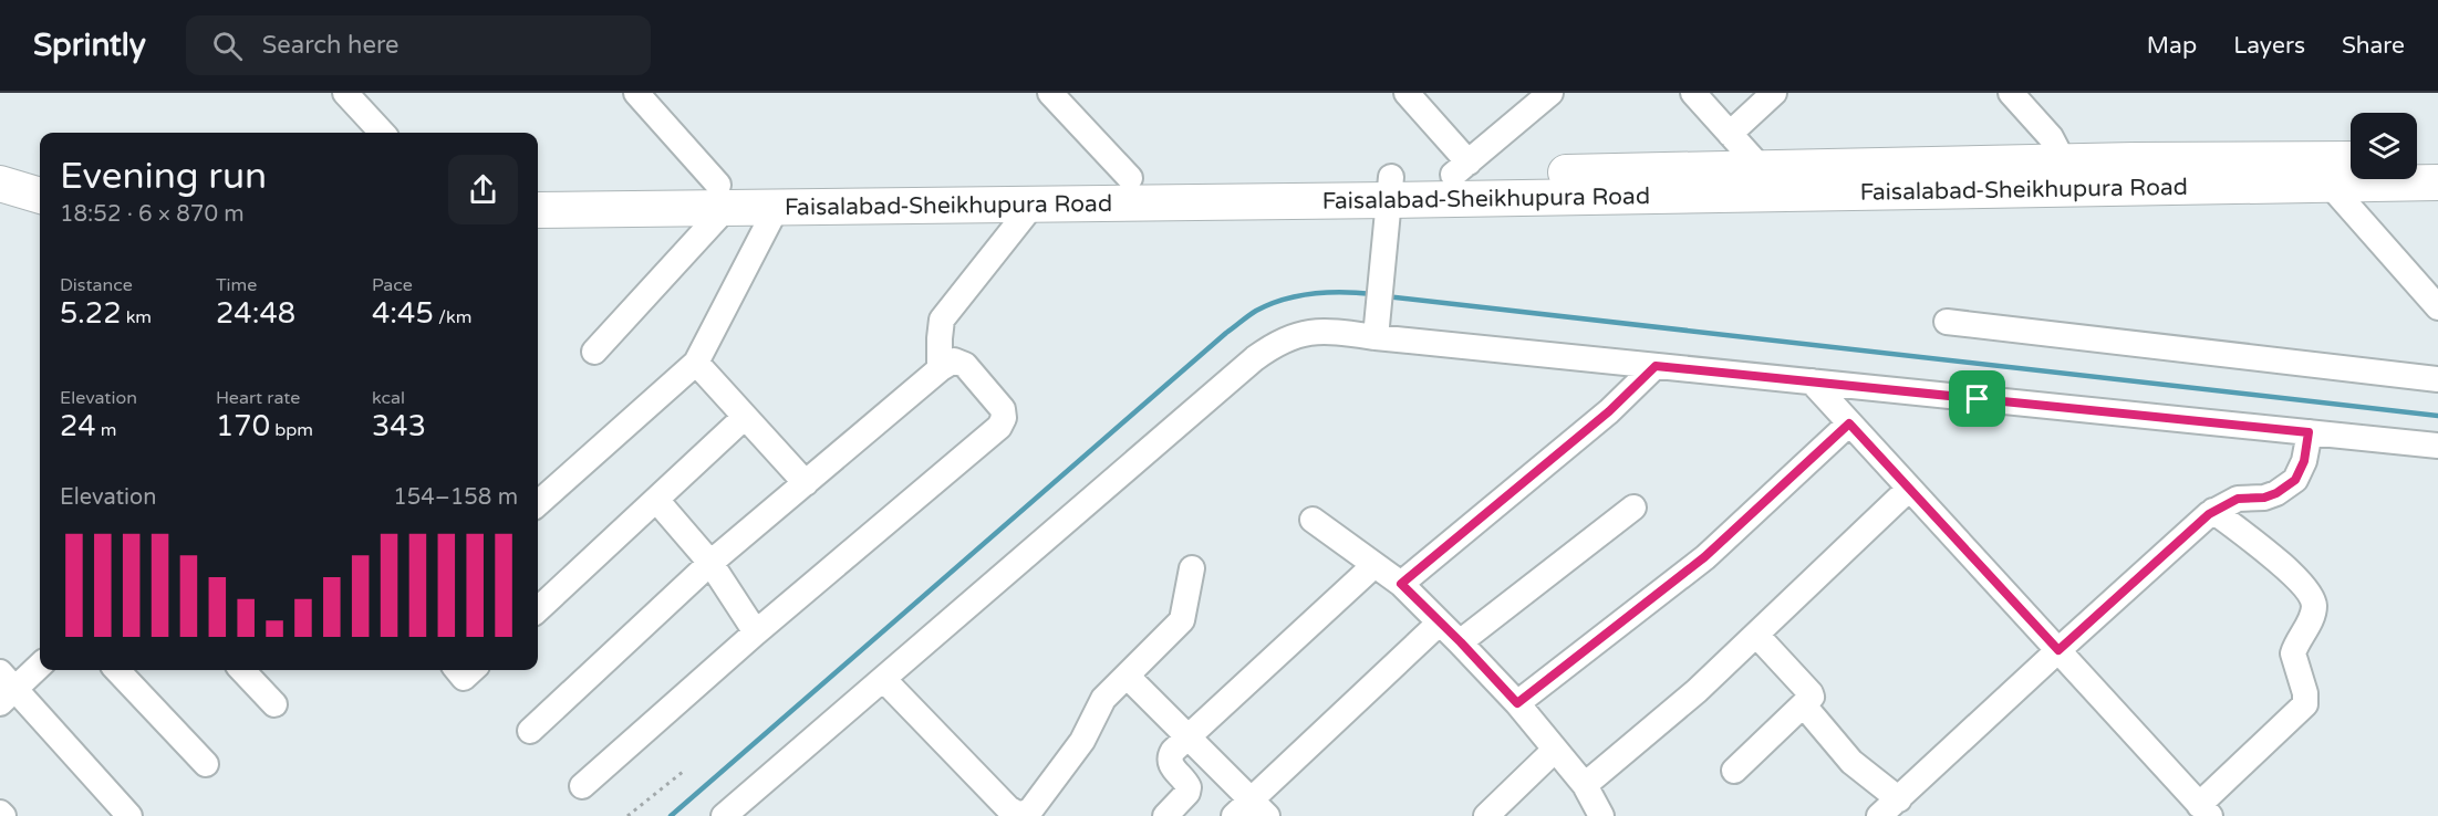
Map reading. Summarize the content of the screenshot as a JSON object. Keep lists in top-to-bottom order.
{
  "streets": {
    "highway": ["Faisalabad-Sheikhupura Road"]
  },
  "page": {
    "header": "Sprintly",
    "search": "Search here",
    "nav": ["Map", "Layers", "Share"],
    "heading": ["Evening run", "18:52 · 6 × 870 m"],
    "stats": [
      ["Distance", "5.22 km"],
      ["Time", "24:48"],
      ["Pace", "4:45 /km"],
      ["Elevation", "24 m"],
      ["Heart rate", "170 bpm"],
      ["kcal", "343"]
    ],
    "chart": ["Elevation", "154–158 m"]
  }
}
